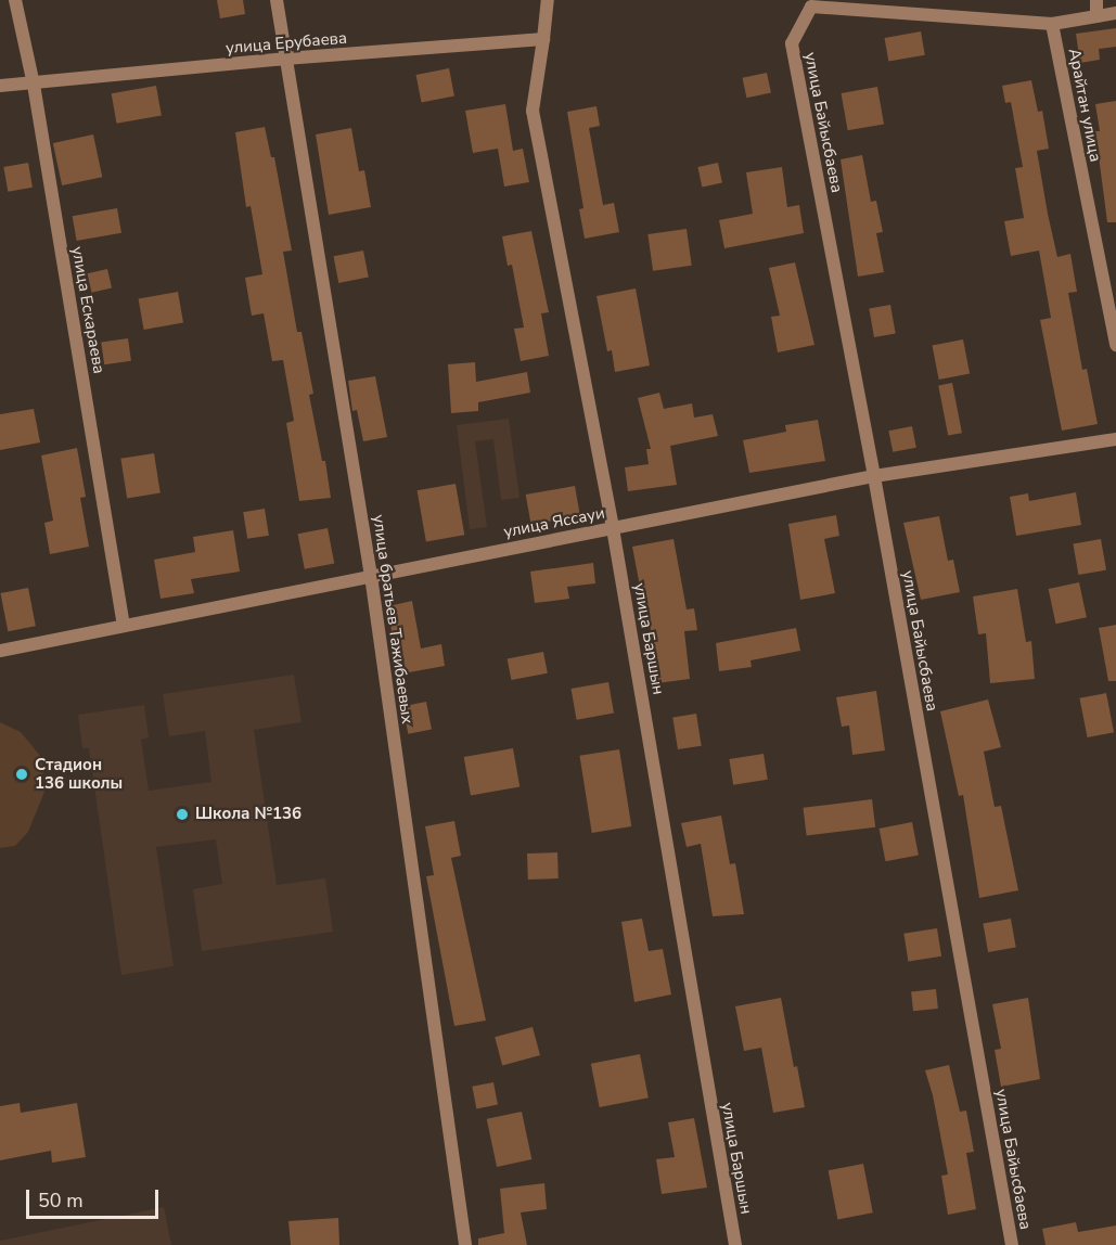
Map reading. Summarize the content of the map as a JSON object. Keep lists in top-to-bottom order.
{
  "streets": {
    "street": [
      "улица Ерубаева",
      "Арайтан улица",
      "улица Байысбаева",
      "улица Ескараева",
      "улица Яссауи",
      "улица братьев Тажибаевых",
      "улица Баршын"
    ]
  },
  "crossings": [
    ["улица Ерубаева", "улица Ескараева"],
    ["улица Ерубаева", "улица братьев Тажибаевых"],
    ["улица Ерубаева", "улица Баршын"],
    ["улица Байысбаева", "улица Яссауи"],
    ["улица Ескараева", "улица Яссауи"],
    ["улица Яссауи", "улица братьев Тажибаевых"],
    ["улица Яссауи", "улица Баршын"]
  ],
  "places": ["Стадион 136 школы", "Школа №136"],
  "scale_bar": "50 m"
}
